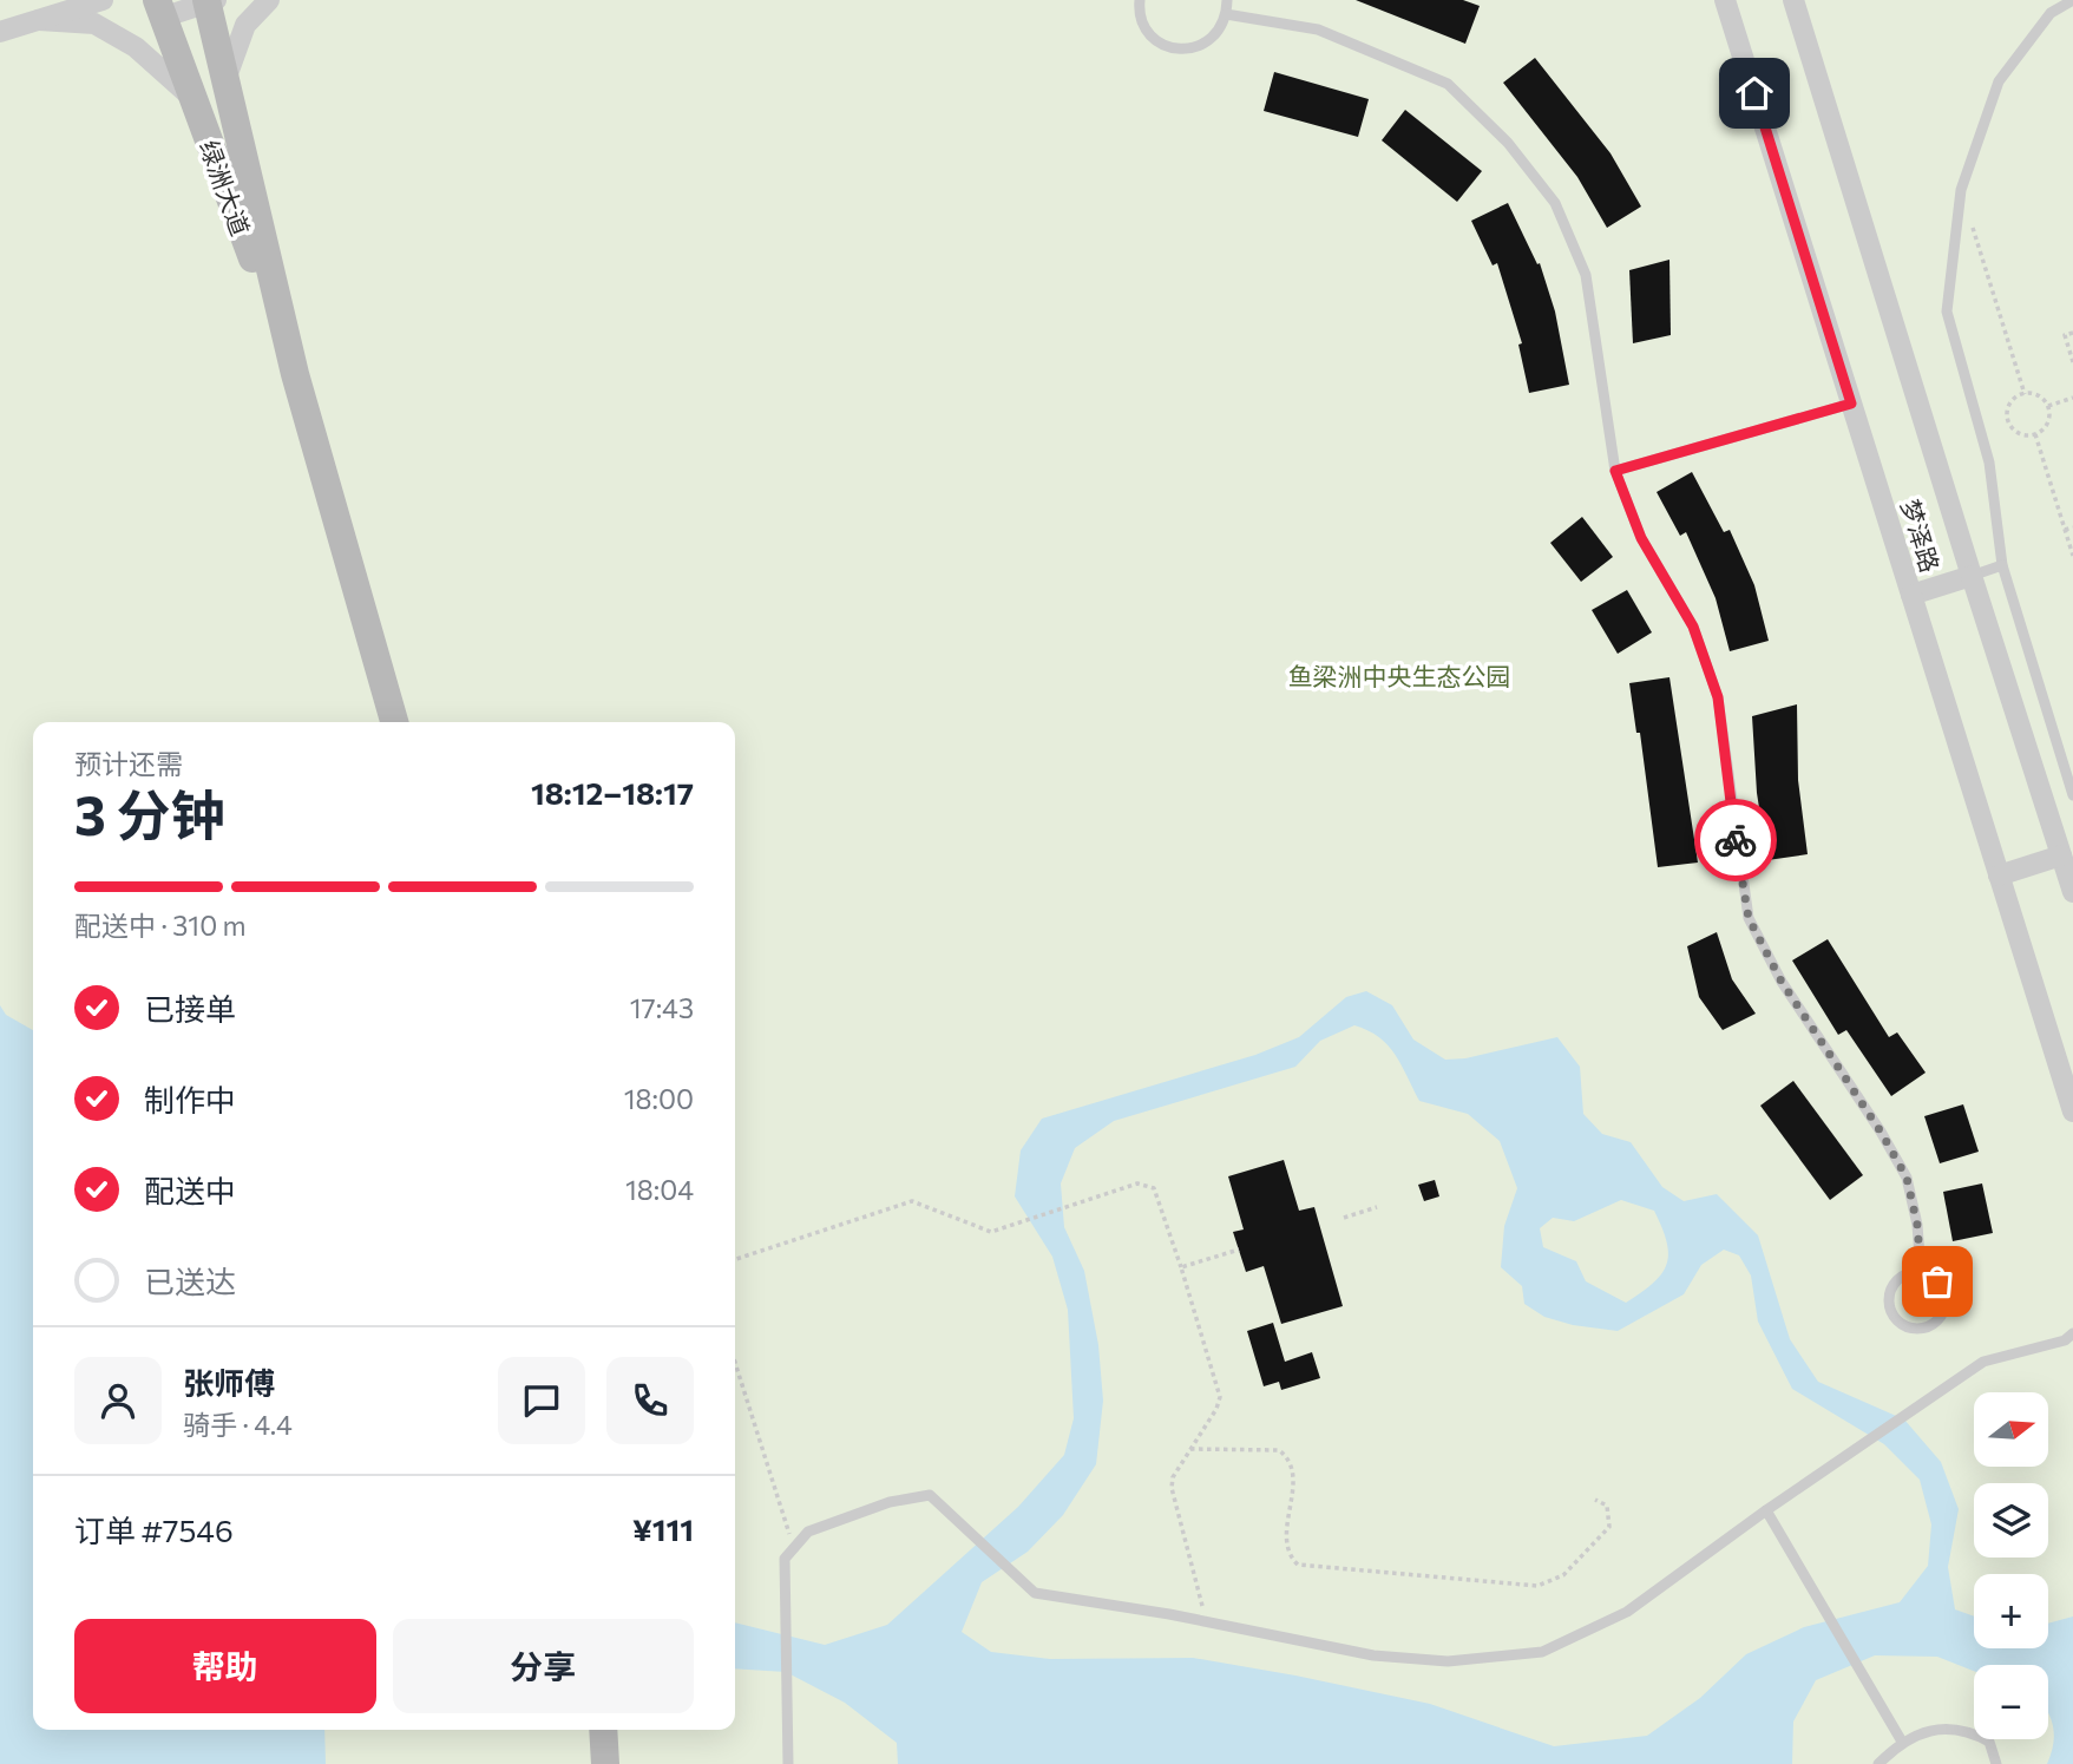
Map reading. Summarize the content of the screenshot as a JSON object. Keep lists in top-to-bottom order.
{
  "streets": {
    "main road": ["绿洲大道"],
    "street": ["梦泽路"]
  },
  "parks": ["鱼梁洲中央生态公园"],
  "north": "right",
  "page": {
    "heading": ["3 分钟", "预计还需", "18:12–18:17"],
    "panel": [
      "张师傅",
      "骑手 · 4.4",
      "订单 #7546",
      "¥111"
    ],
    "bar": "配送中 · 310 m",
    "list": [
      ["已接单", "17:43"],
      ["制作中", "18:00"],
      ["配送中", "18:04"],
      "已送达"
    ],
    "map_buttons": ["+", "−"],
    "buttons": ["帮助", "分享"]
  }
}
